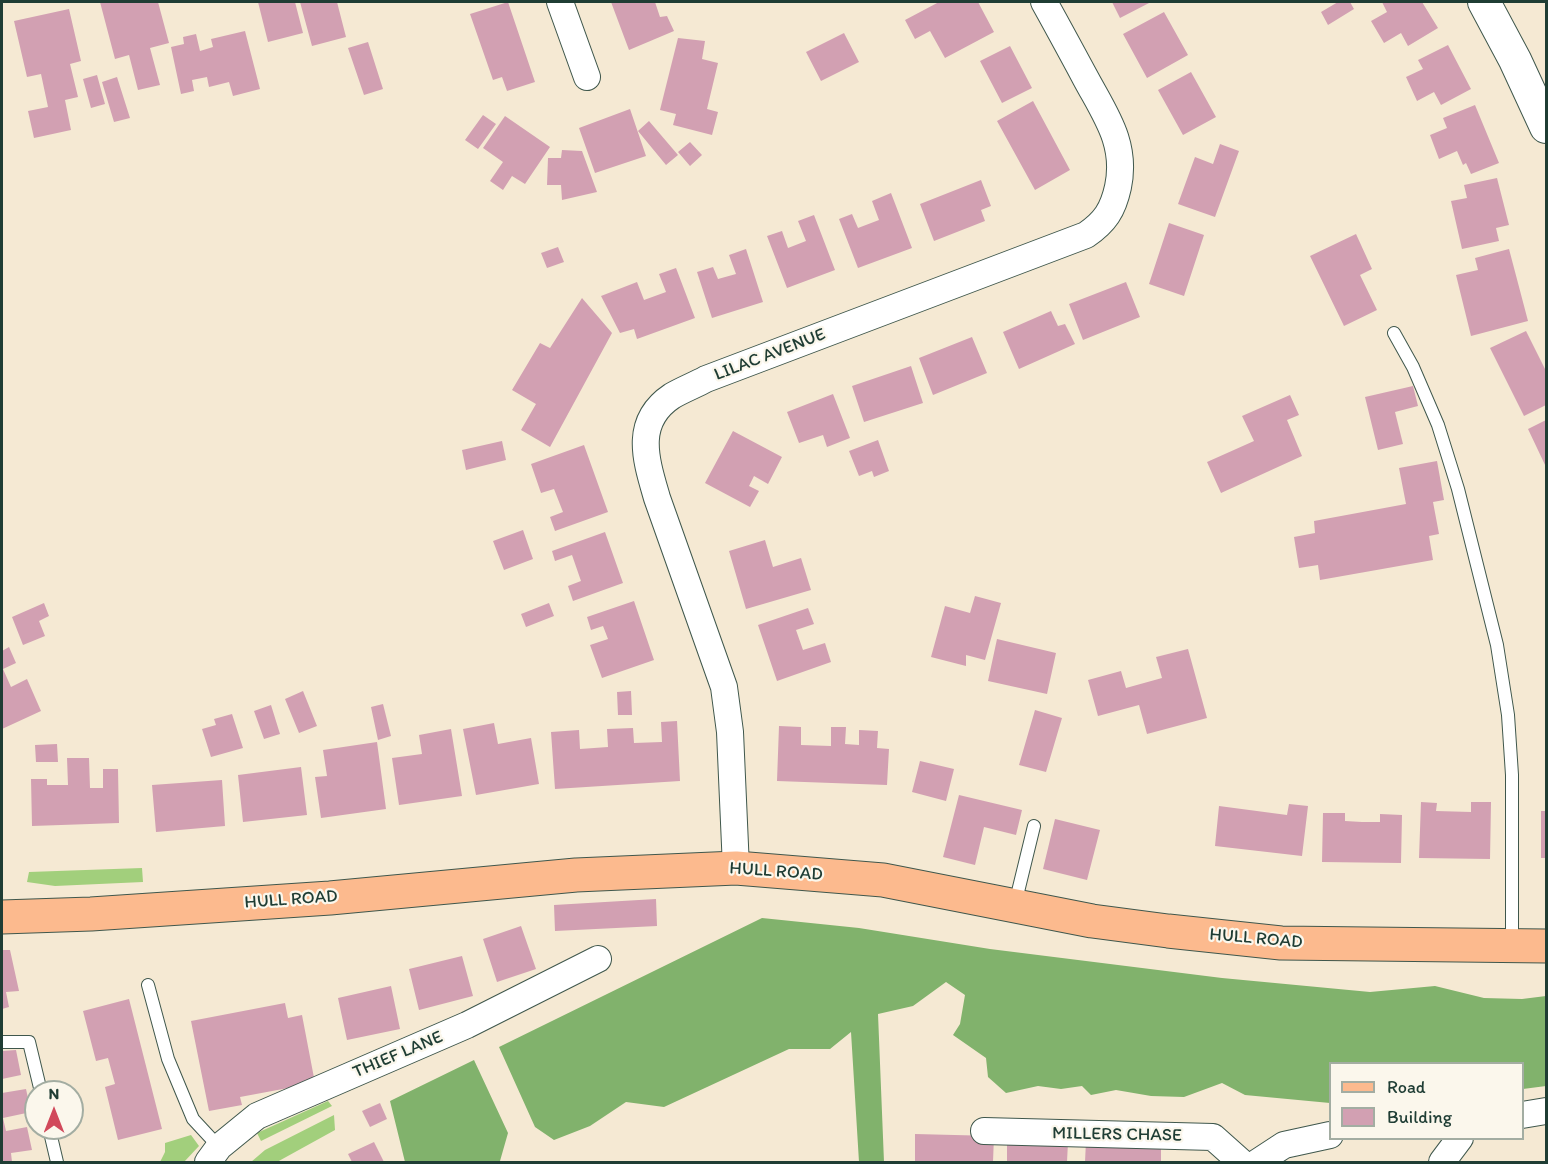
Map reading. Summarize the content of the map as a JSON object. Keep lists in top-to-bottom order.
{
  "streets": {
    "main road": ["HULL ROAD"],
    "street": ["LILAC AVENUE", "THIEF LANE", "MILLERS CHASE"]
  },
  "crossings": [
    ["LILAC AVENUE", "HULL ROAD"]
  ],
  "legend": ["Road", "Building"],
  "north": "top"
}
